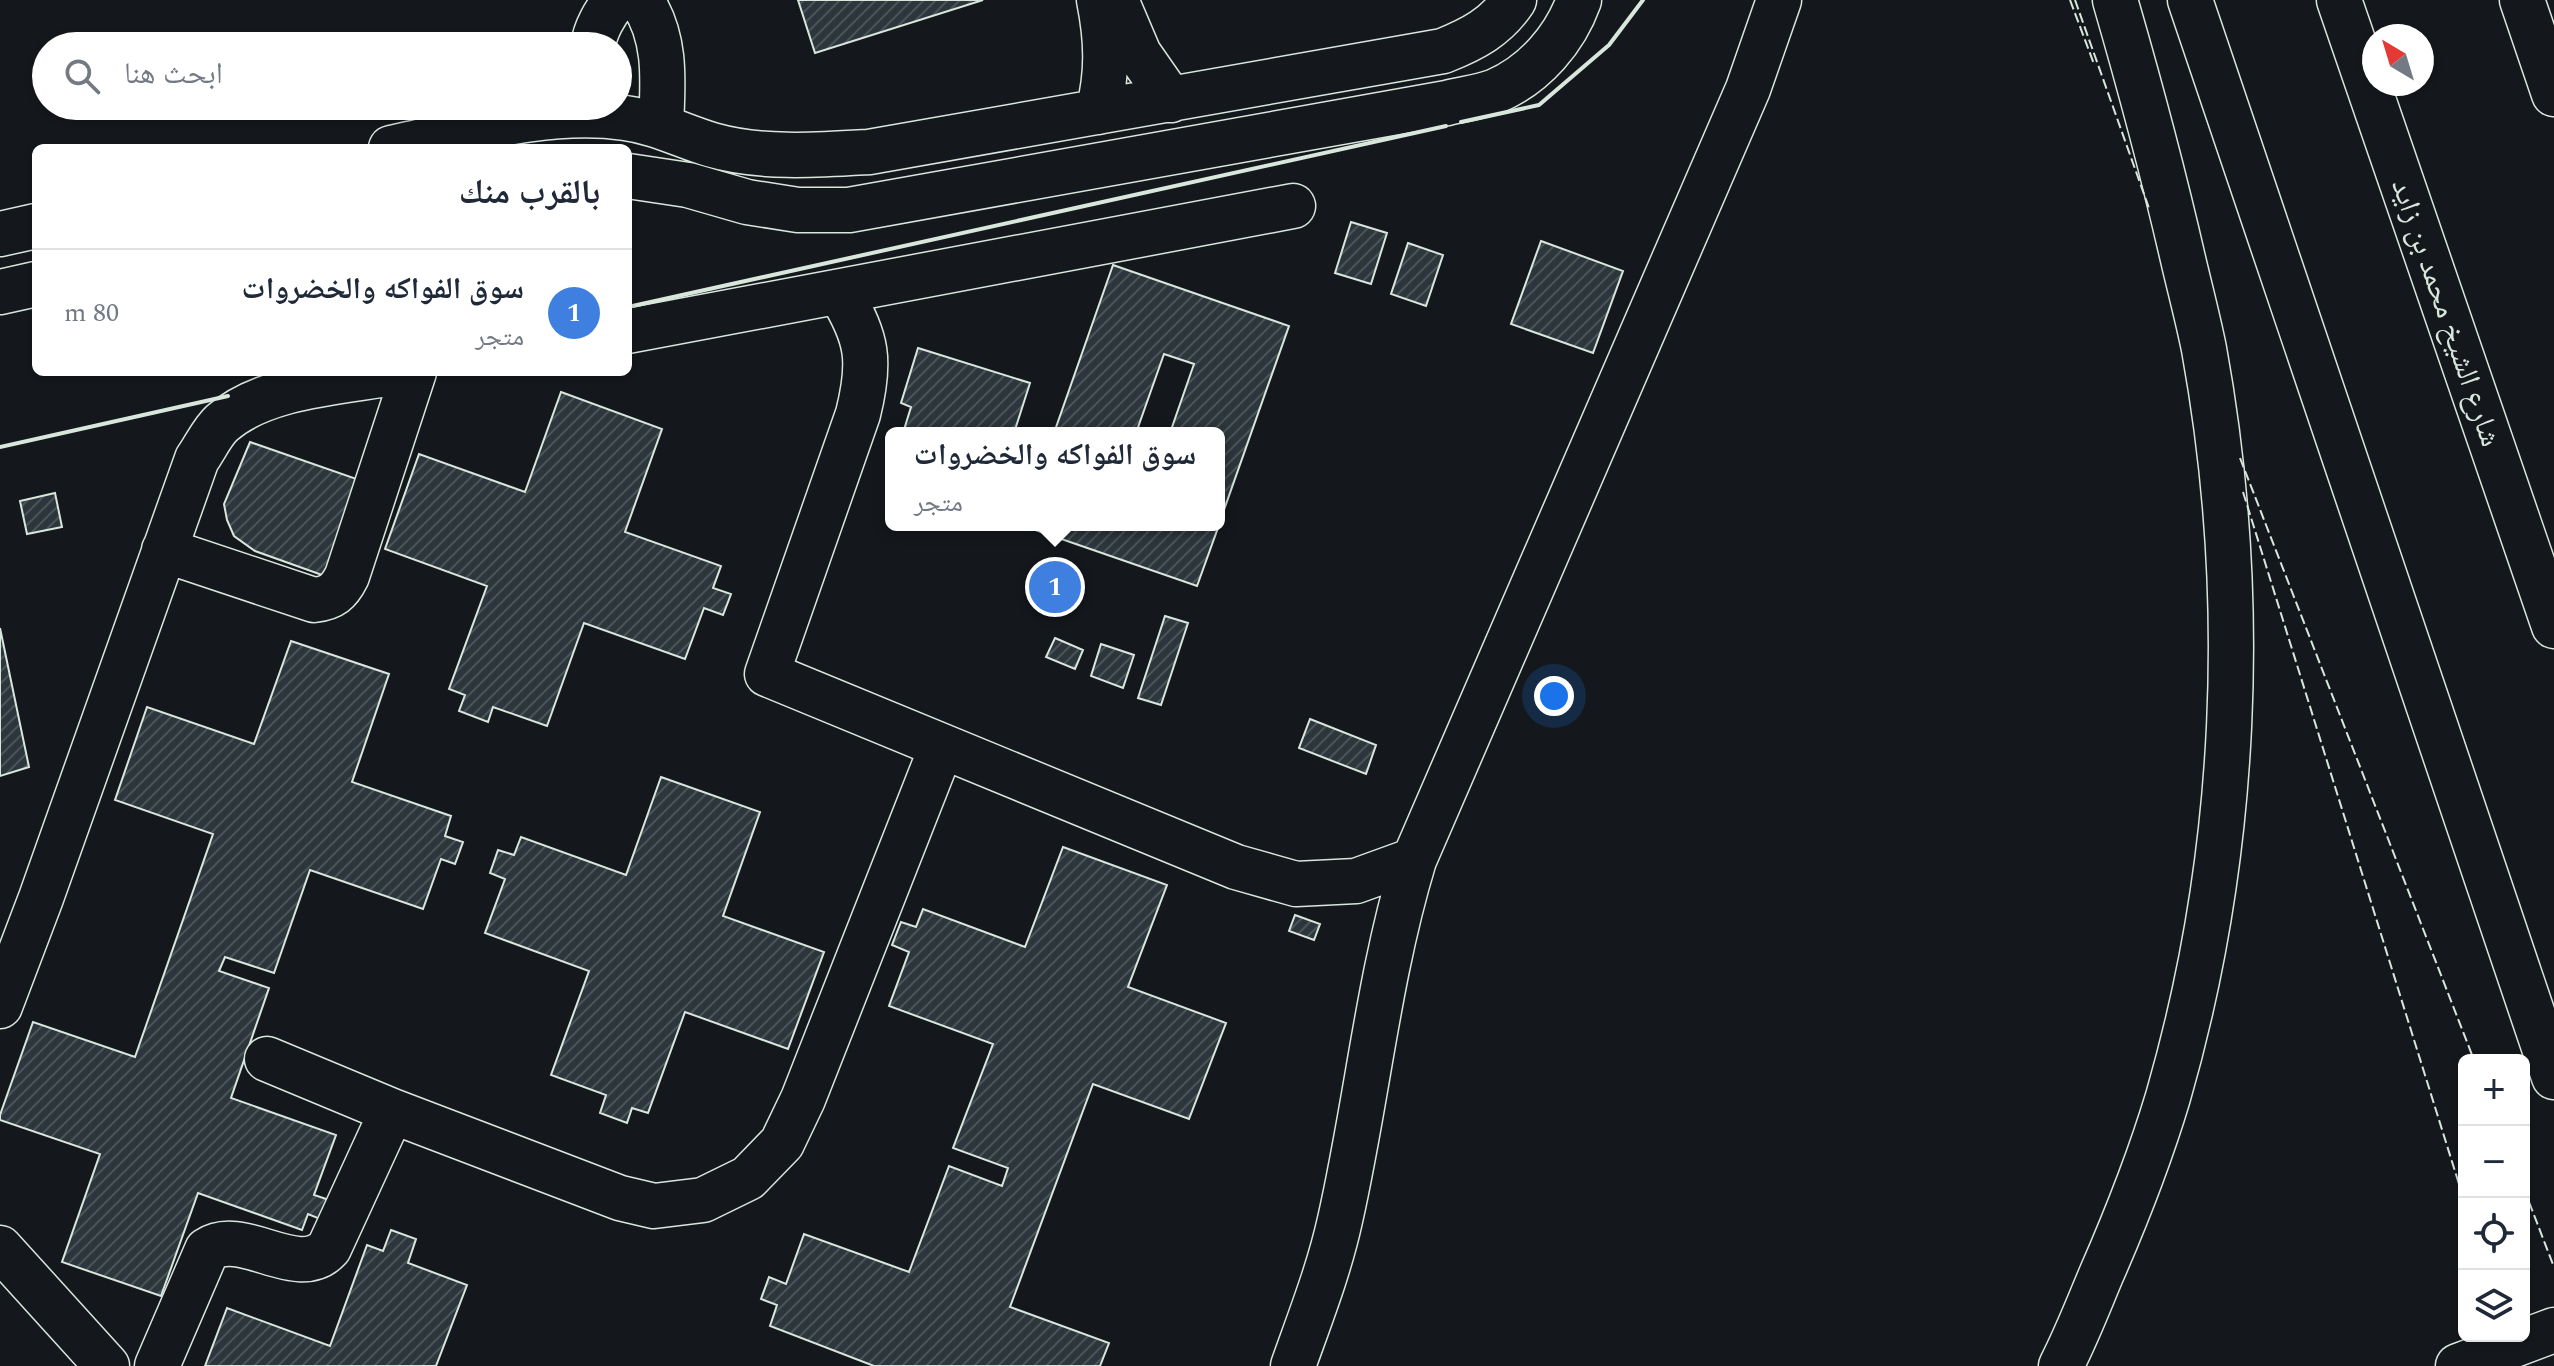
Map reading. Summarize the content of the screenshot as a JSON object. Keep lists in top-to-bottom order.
{
  "streets": {
    "main road": ["شارع الشيخ محمد بن زايد"]
  },
  "north": "top left",
  "page": {
    "search": "ابحث هنا",
    "heading": "بالقرب منك",
    "list": [
      {
        "mark": "1",
        "name": "سوق الفواكه والخضروات",
        "note": "متجر",
        "value": "80 m"
      }
    ],
    "popup": ["سوق الفواكه والخضروات", "متجر"],
    "pins": "1",
    "map_buttons": ["+", "−"]
  }
}
